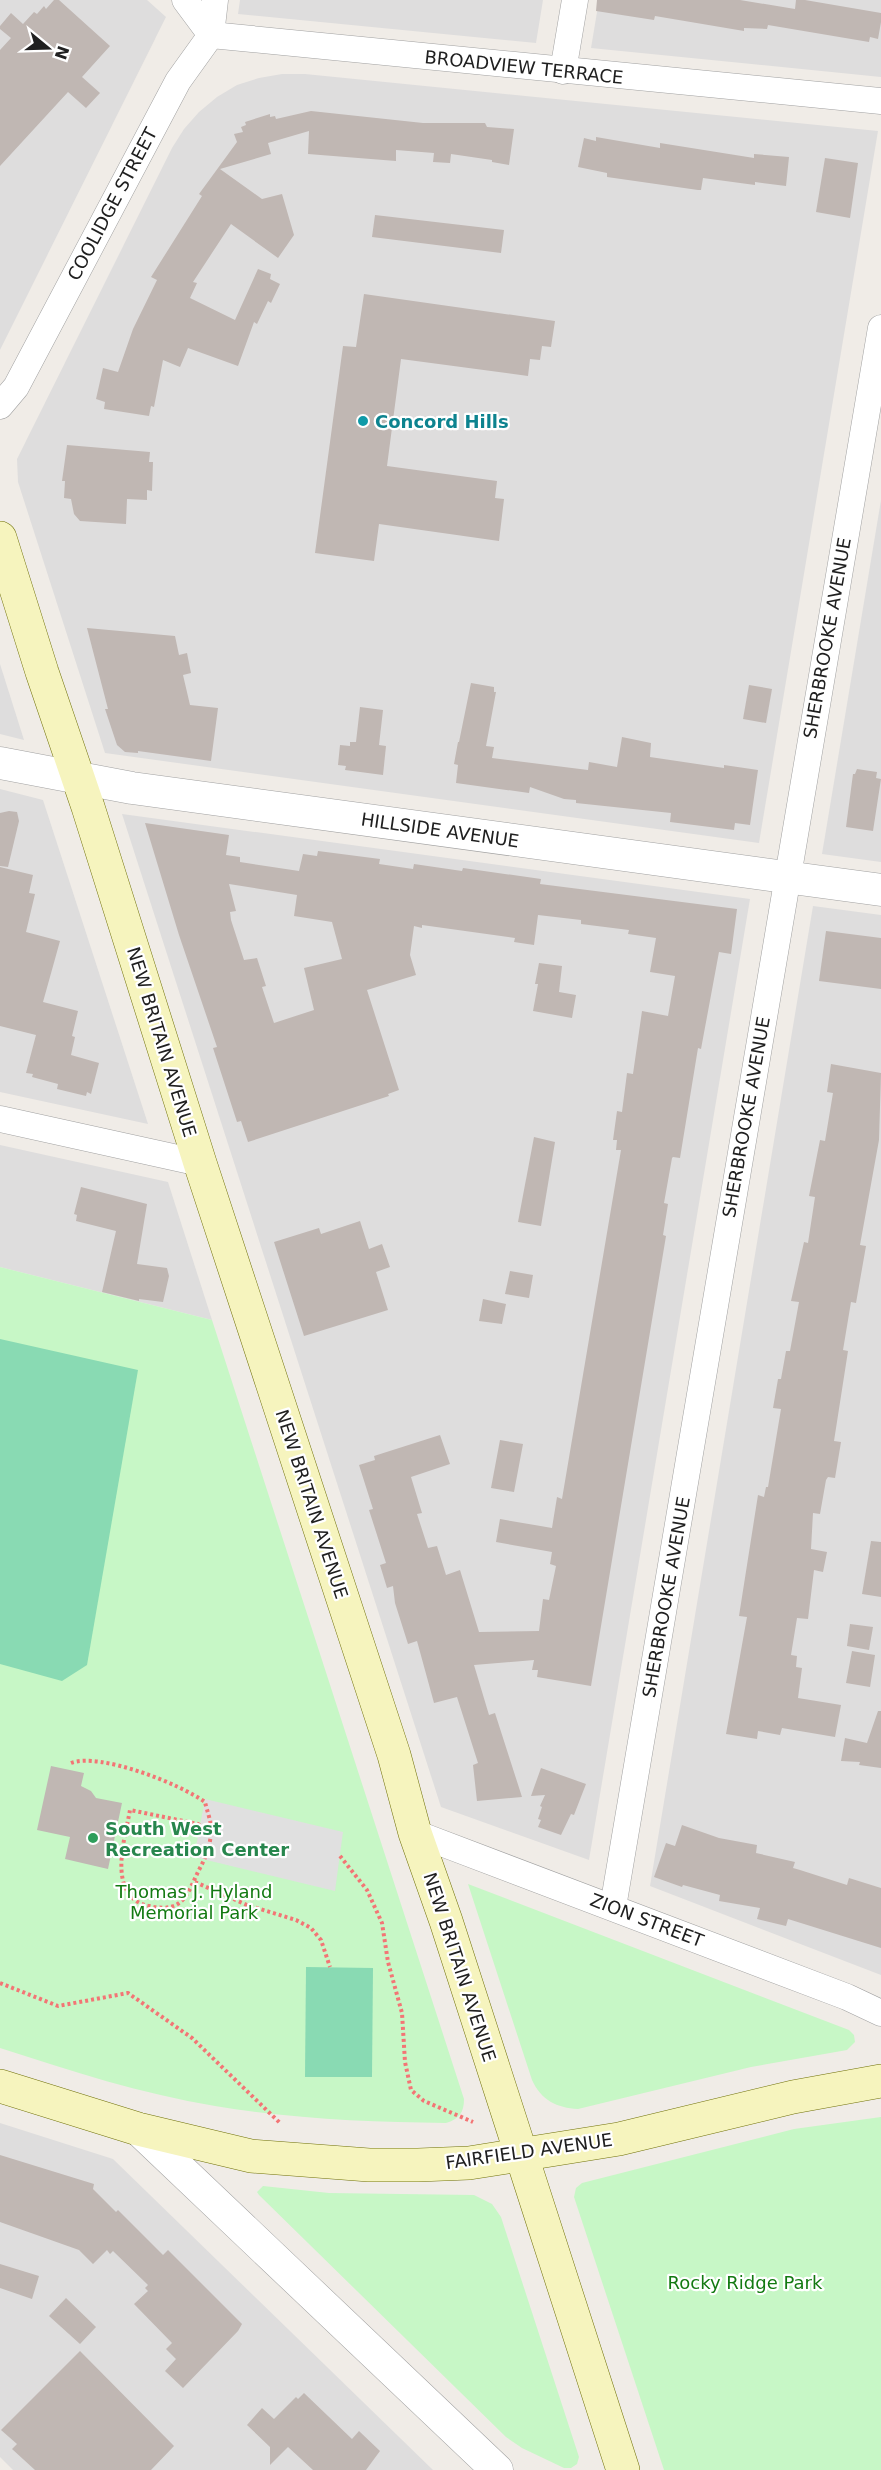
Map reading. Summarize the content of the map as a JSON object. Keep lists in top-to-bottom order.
{
  "streets": {
    "main road": ["NEW BRITAIN AVENUE", "FAIRFIELD AVENUE"],
    "street": [
      "BROADVIEW TERRACE",
      "COOLIDGE STREET",
      "SHERBROOKE AVENUE",
      "HILLSIDE AVENUE",
      "ZION STREET"
    ]
  },
  "crossings": [
    ["BROADVIEW TERRACE", "COOLIDGE STREET"],
    ["SHERBROOKE AVENUE", "HILLSIDE AVENUE"],
    ["SHERBROOKE AVENUE", "ZION STREET"],
    ["HILLSIDE AVENUE", "NEW BRITAIN AVENUE"],
    ["NEW BRITAIN AVENUE", "ZION STREET"],
    ["NEW BRITAIN AVENUE", "FAIRFIELD AVENUE"]
  ],
  "parks": ["Thomas J. Hyland Memorial Park", "Rocky Ridge Park"],
  "places": ["Concord Hills", "South West Recreation Center"],
  "north": "right"
}
